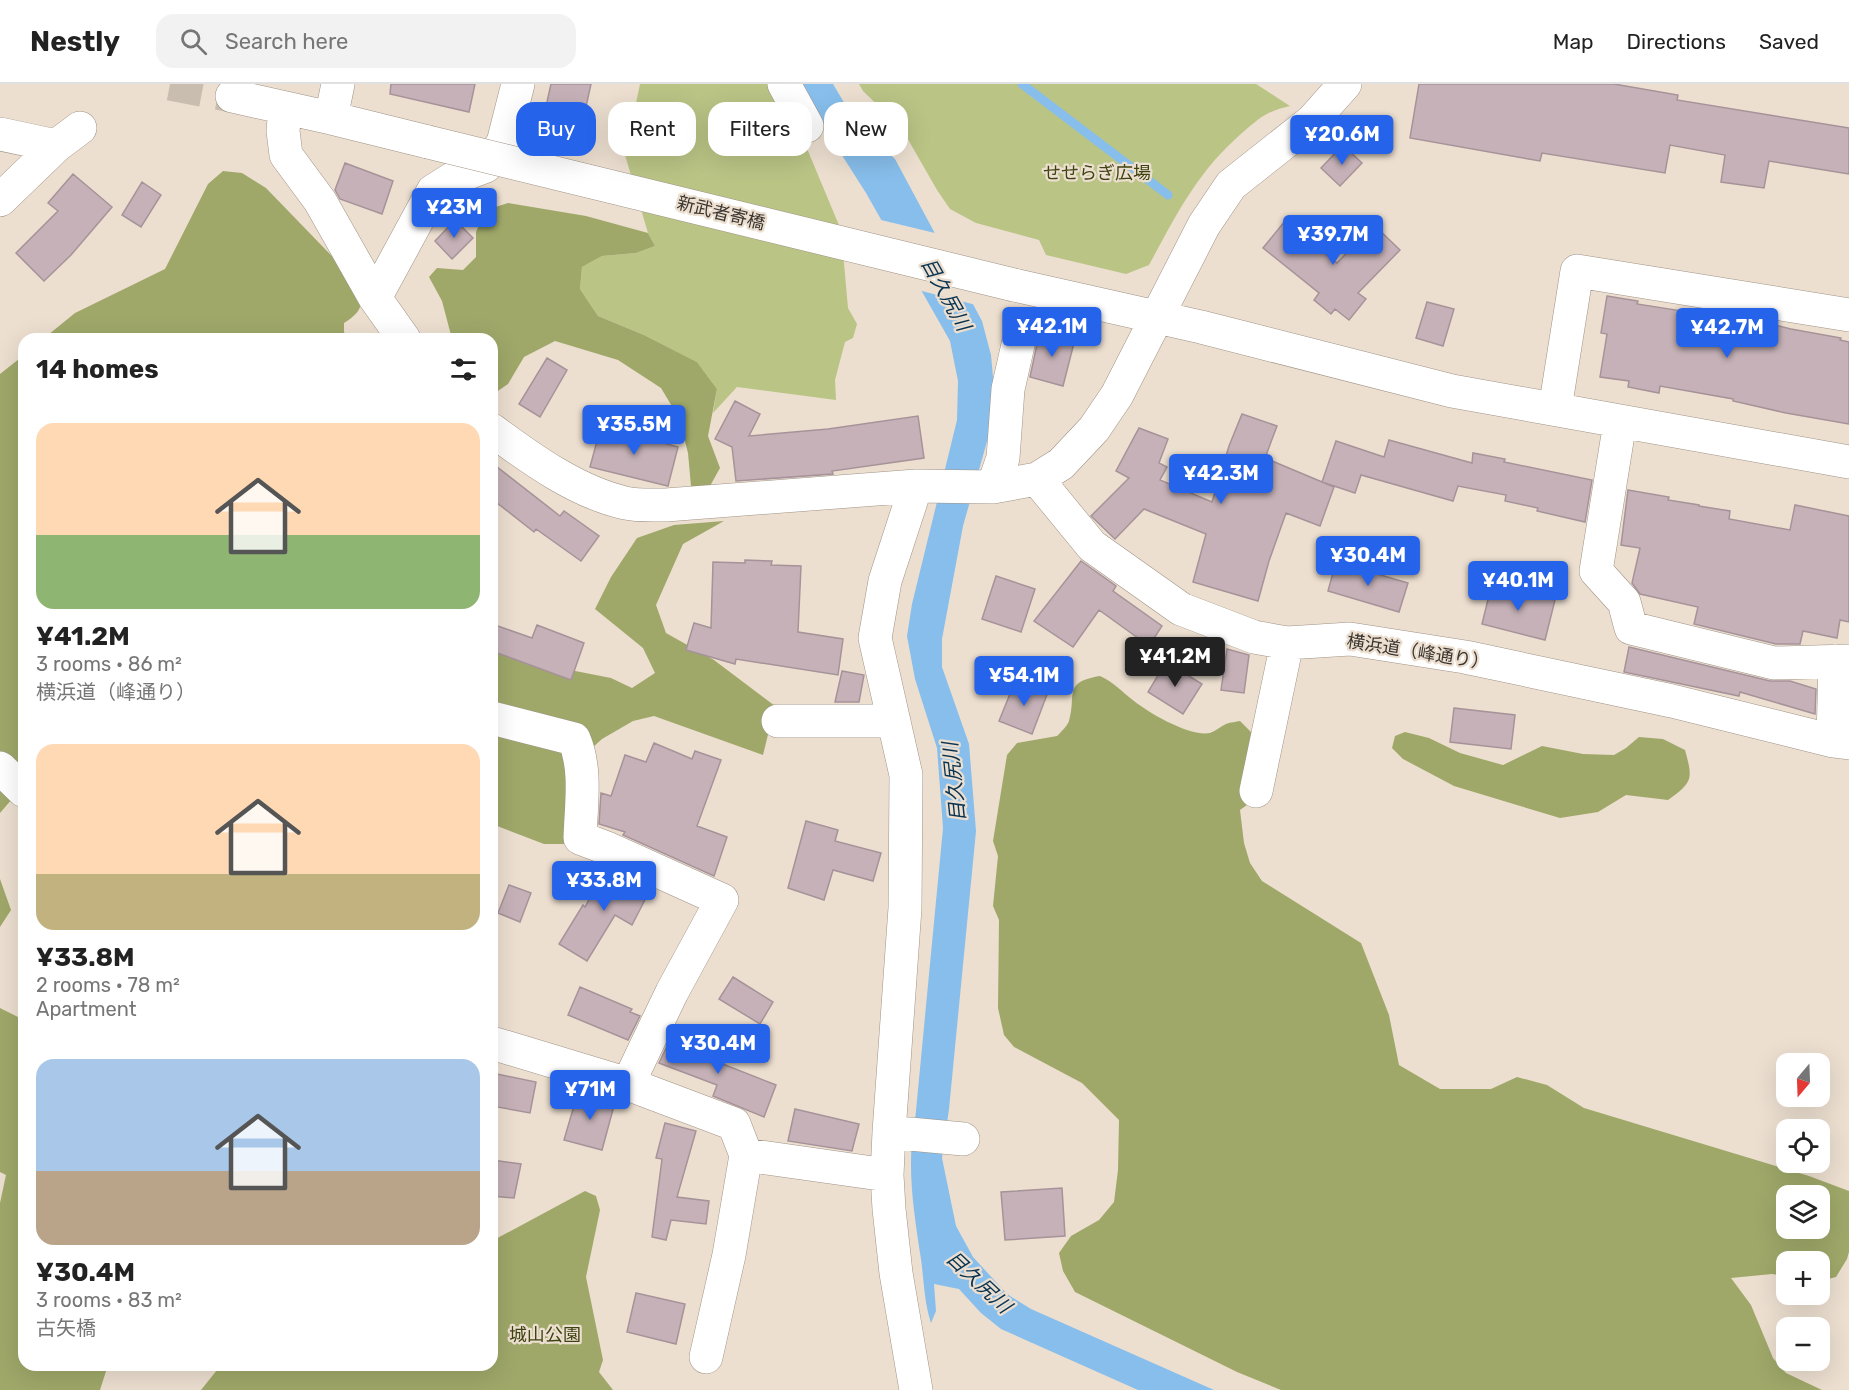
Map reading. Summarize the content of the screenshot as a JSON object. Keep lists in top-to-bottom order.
{
  "streets": {
    "street": ["新武者寄橋", "横浜道（峰通り）"]
  },
  "water": ["目久尻川"],
  "parks": ["せせらぎ広場", "城山公園"],
  "north": "bottom",
  "page": {
    "header": "Nestly",
    "search": "Search here",
    "nav": ["Map", "Directions", "Saved"],
    "chip": [
      "Buy",
      "Rent",
      "Filters",
      "New"
    ],
    "price": [
      "¥20.6M",
      "¥23M",
      "¥39.7M",
      "¥42.1M",
      "¥42.7M",
      "¥35.5M",
      "¥42.3M",
      "¥30.4M",
      "¥40.1M",
      "¥41.2M",
      "¥54.1M",
      "¥33.8M",
      "¥30.4M",
      "¥71M"
    ],
    "heading": "14 homes",
    "list": [
      {
        "name": "¥41.2M",
        "note": "3 rooms · 86 m² · 横浜道（峰通り）"
      },
      {
        "name": "¥33.8M",
        "note": "2 rooms · 78 m² · Apartment"
      },
      {
        "name": "¥30.4M",
        "note": "3 rooms · 83 m² · 古矢橋"
      }
    ],
    "map_buttons": ["+", "−"]
  }
}
